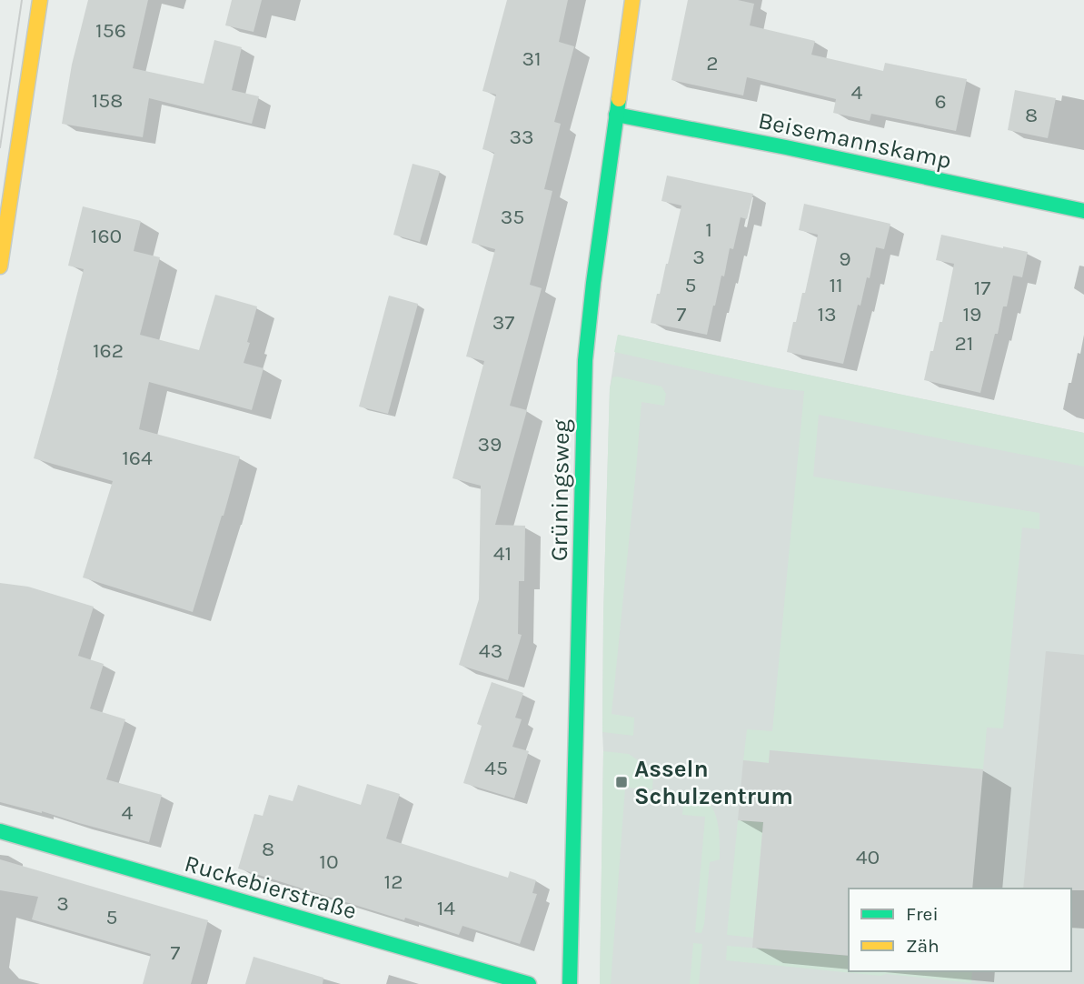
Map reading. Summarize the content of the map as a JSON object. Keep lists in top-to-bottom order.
{
  "streets": {
    "street": ["Beisemannskamp", "Grüningsweg", "Ruckebierstraße"]
  },
  "crossings": [
    ["Beisemannskamp", "Grüningsweg"]
  ],
  "places": {
    "transit": ["Asseln Schulzentrum"]
  },
  "house_numbers": [
    "156",
    "31",
    "2",
    "4",
    "158",
    "6",
    "8",
    "33",
    "35",
    "1",
    "160",
    "3",
    "9",
    "5",
    "11",
    "17",
    "7",
    "13",
    "19",
    "37",
    "21",
    "162",
    "39",
    "164",
    "41",
    "43",
    "45",
    "4",
    "8",
    "40",
    "10",
    "12",
    "3",
    "14",
    "5",
    "7"
  ],
  "legend": ["Frei", "Zäh"]
}
